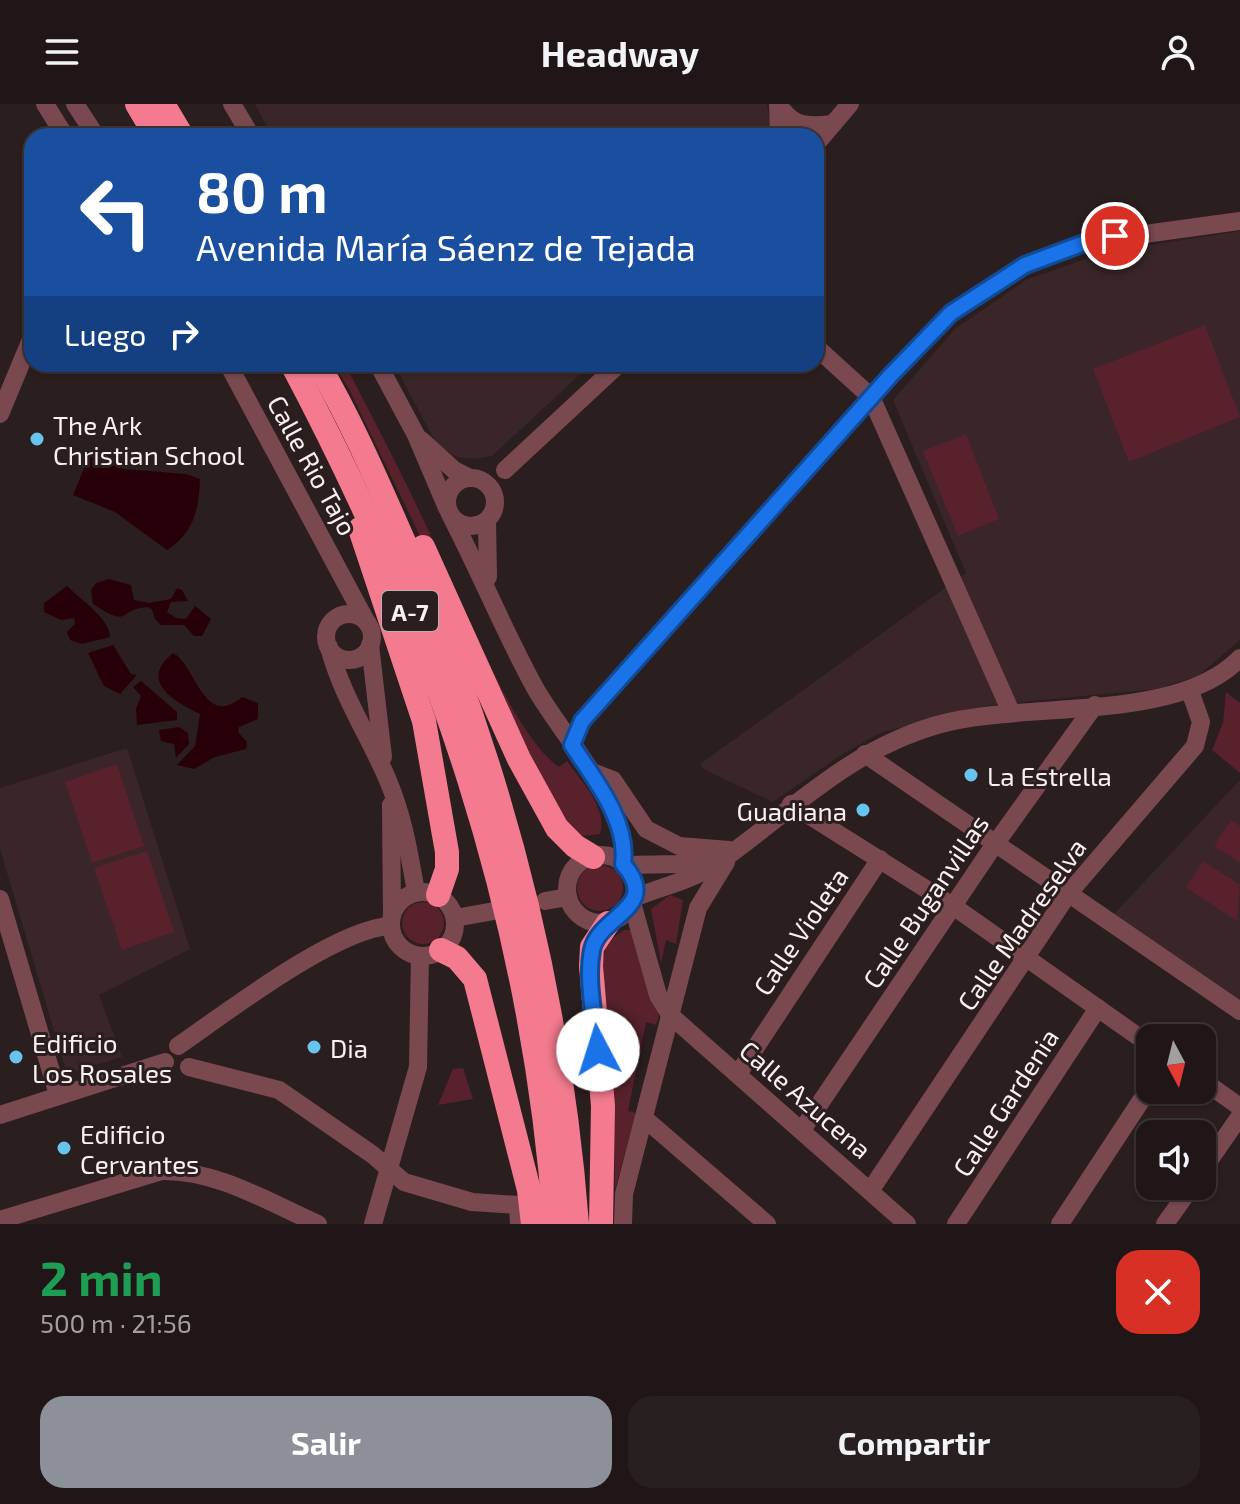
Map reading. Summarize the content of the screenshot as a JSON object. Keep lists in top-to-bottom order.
{
  "streets": {
    "highway": ["A-7"],
    "street": [
      "Calle Rio Tajo",
      "Calle Buganvillas",
      "Calle Madreselva",
      "Calle Violeta",
      "Calle Azucena",
      "Calle Gardenia"
    ]
  },
  "crossings": [
    ["Calle Buganvillas", "Calle Azucena"],
    ["Calle Madreselva", "Calle Azucena"],
    ["Calle Violeta", "Calle Azucena"]
  ],
  "places": [
    "The Ark Christian School",
    "La Estrella",
    "Guadiana",
    "Dia",
    "Edificio Los Rosales",
    "Edificio Cervantes"
  ],
  "north": "bottom",
  "page": {
    "header": "Headway",
    "turn": ["80 m", "Avenida María Sáenz de Tejada"],
    "then": "Luego",
    "heading": ["2 min", "500 m · 21:56"],
    "buttons": ["Salir", "Compartir"]
  }
}
